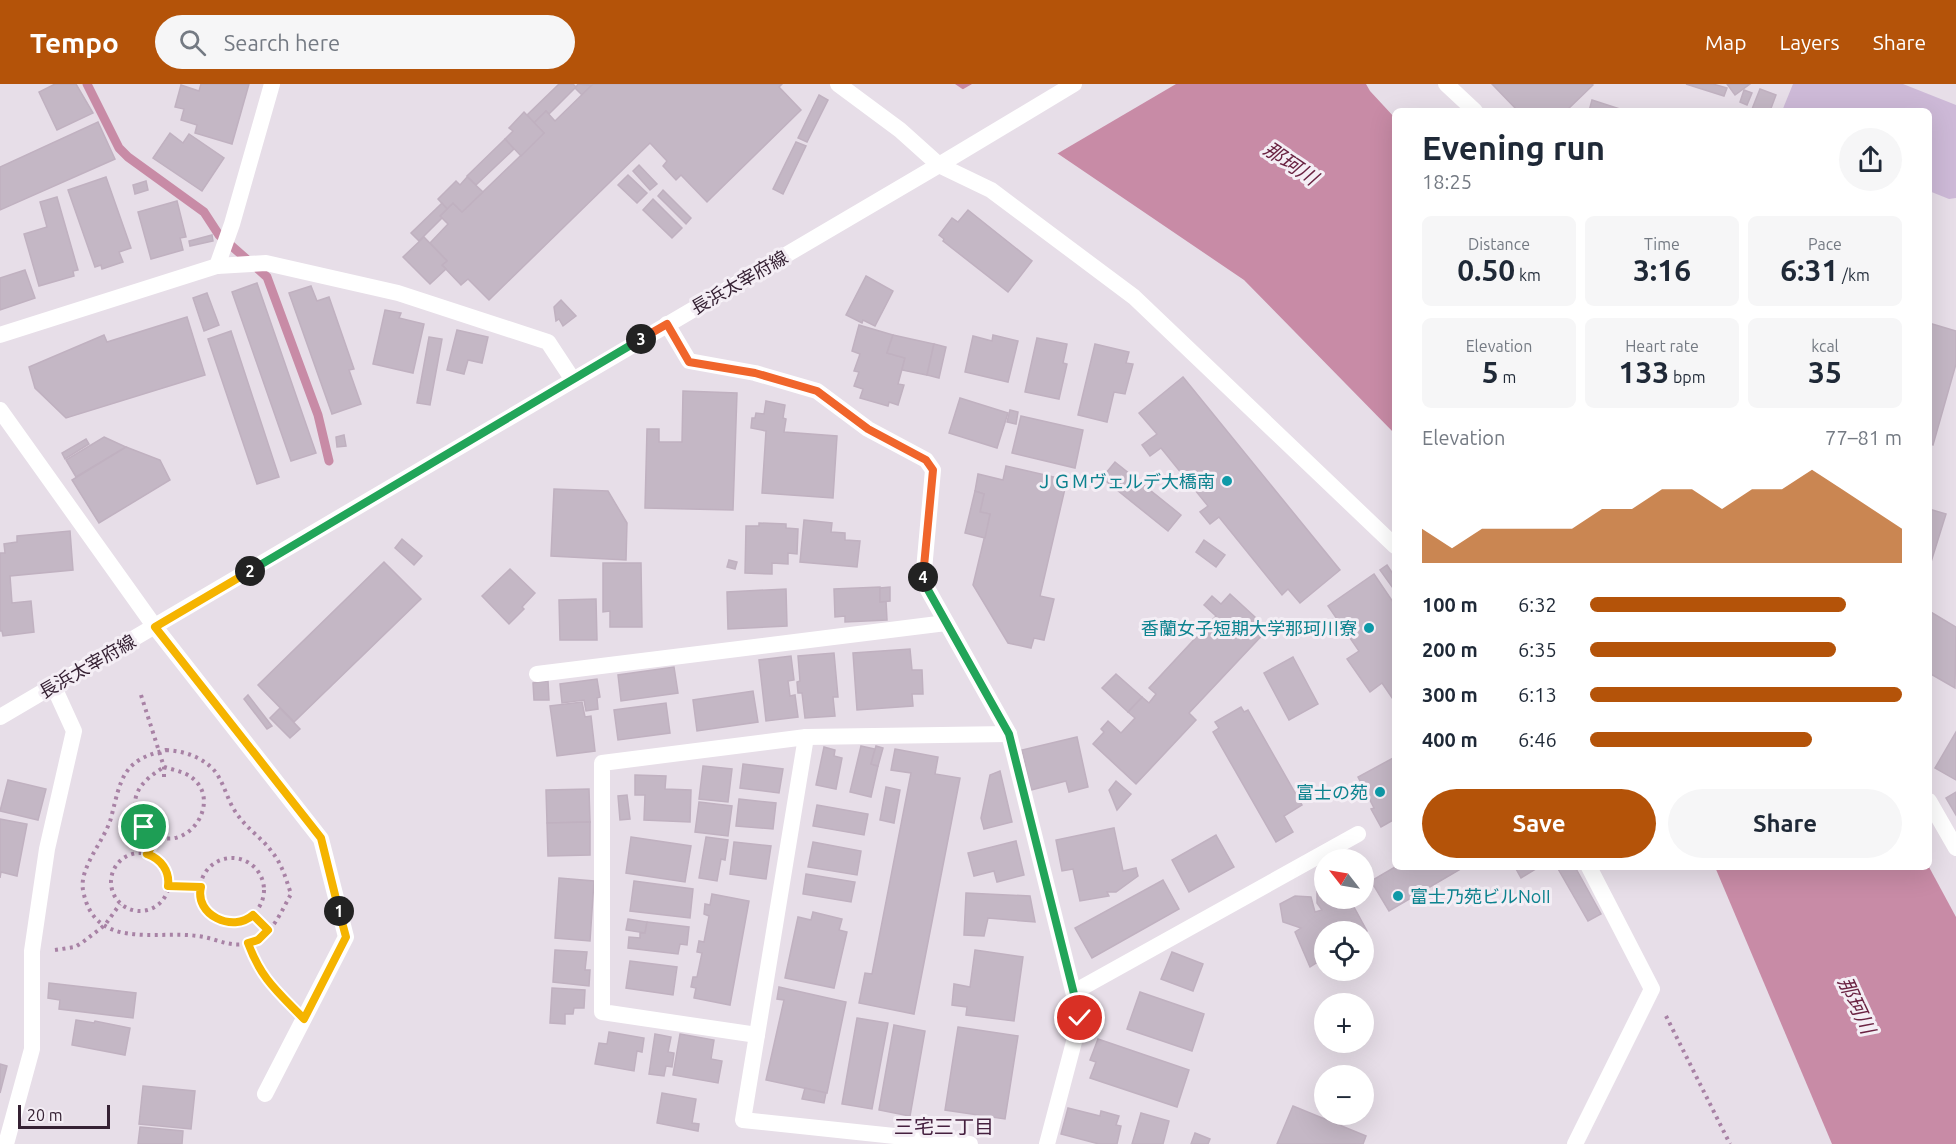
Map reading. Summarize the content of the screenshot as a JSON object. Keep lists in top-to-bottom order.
{
  "streets": {
    "street": ["長浜太宰府線"]
  },
  "districts": ["三宅三丁目"],
  "water": ["那珂川"],
  "places": [
    "ＪＧＭヴェルデ大橋南",
    "香蘭女子短期大学那珂川寮",
    "富士の苑",
    "富士乃苑ビルNoII"
  ],
  "scale_bar": "20 m",
  "north": "top left",
  "page": {
    "header": "Tempo",
    "search": "Search here",
    "nav": ["Map", "Layers", "Share"],
    "heading": ["Evening run", "18:25"],
    "stats": [
      ["Distance", "0.50 km"],
      ["Time", "3:16"],
      ["Pace", "6:31 /km"],
      ["Elevation", "5 m"],
      ["Heart rate", "133 bpm"],
      ["kcal", "35"]
    ],
    "pins": [
      "3",
      "2",
      "4",
      "1"
    ],
    "chart": ["Elevation", "77–81 m"],
    "list": [
      {
        "name": "100 m",
        "note": "6:32"
      },
      {
        "name": "200 m",
        "note": "6:35"
      },
      {
        "name": "300 m",
        "note": "6:13"
      },
      {
        "name": "400 m",
        "note": "6:46"
      }
    ],
    "buttons": ["Save", "Share"],
    "map_buttons": ["+", "−"],
    "scale": "20 m"
  }
}
